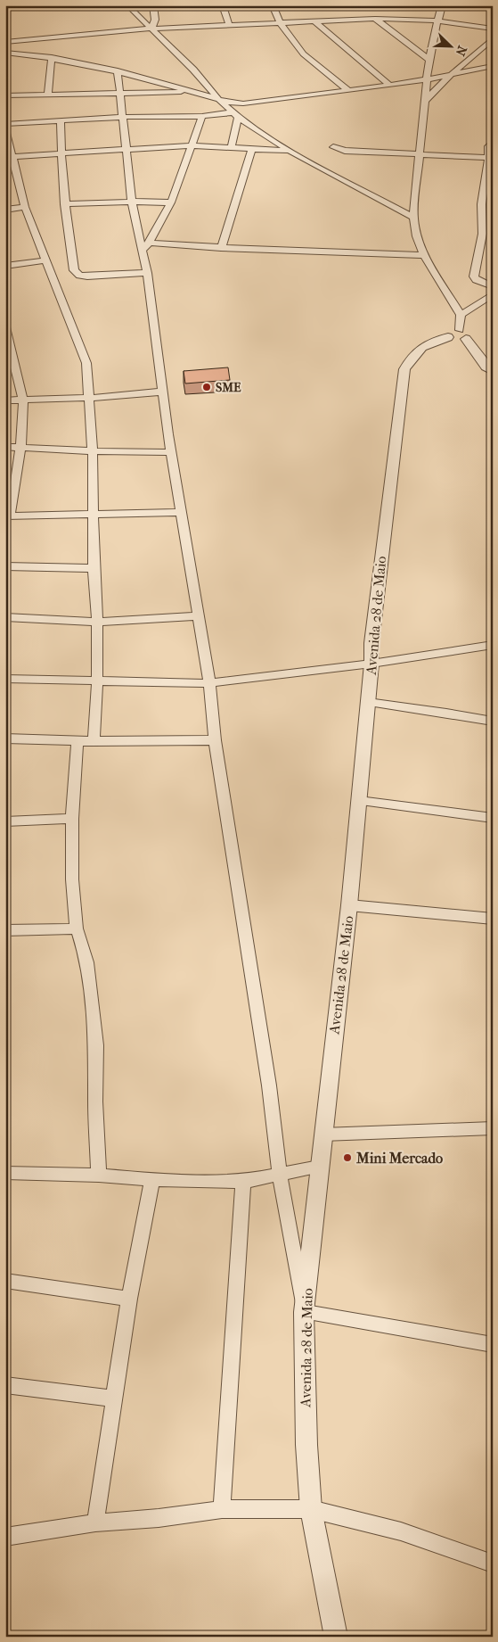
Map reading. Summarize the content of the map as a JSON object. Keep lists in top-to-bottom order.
{
  "streets": {
    "street": ["Avenida 28 de Maio"]
  },
  "places": ["SME", "Mini Mercado"],
  "north": "bottom right"
}
